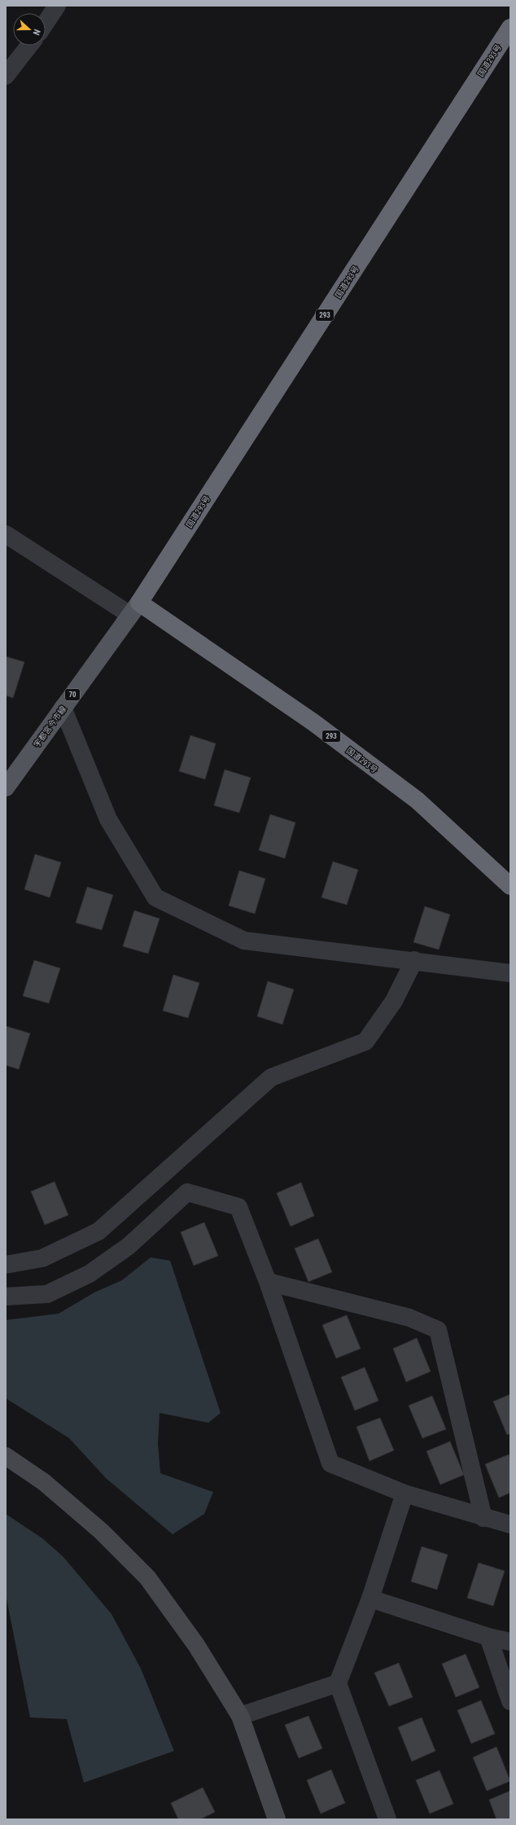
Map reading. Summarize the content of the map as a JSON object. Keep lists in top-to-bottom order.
{
  "streets": {
    "highway": ["国道293号", "293"],
    "main road": ["70", "宇都宮今市線"]
  },
  "crossings": [
    ["国道293号", "宇都宮今市線"]
  ],
  "north": "right"
}
